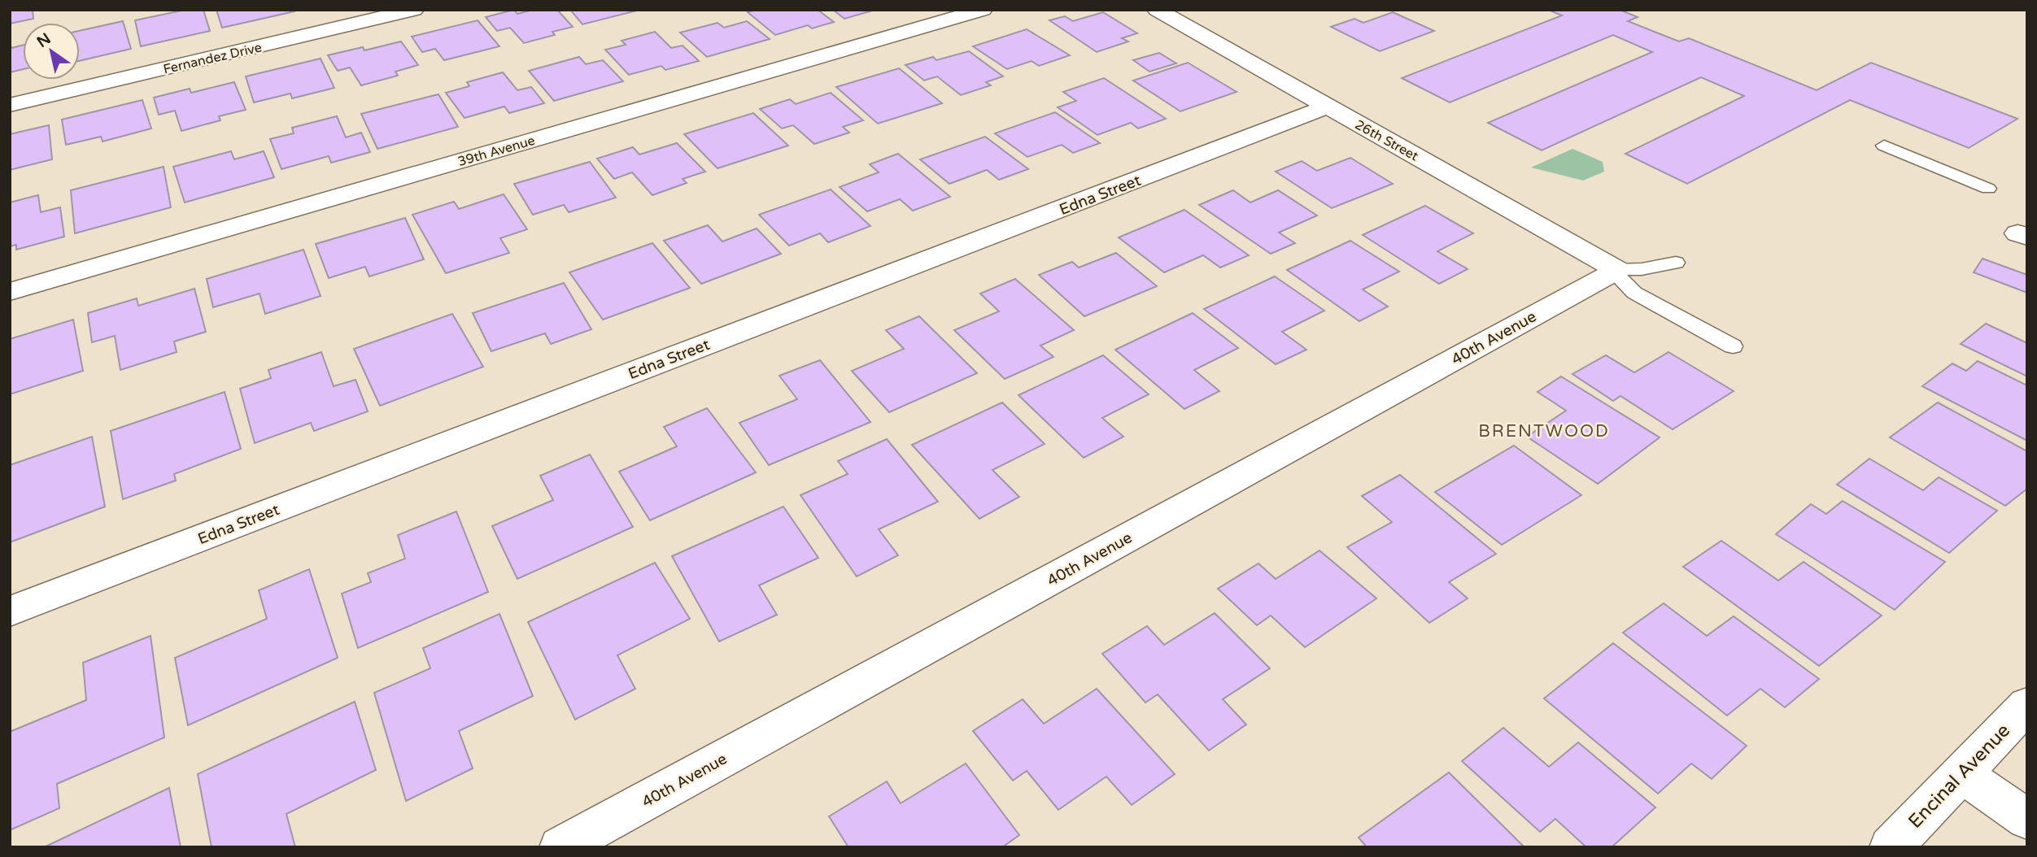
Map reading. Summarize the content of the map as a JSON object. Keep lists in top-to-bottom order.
{
  "streets": {
    "street": [
      "Fernandez Drive",
      "26th Street",
      "39th Avenue",
      "Edna Street",
      "40th Avenue",
      "Encinal Avenue"
    ]
  },
  "crossings": [
    ["26th Street", "Edna Street"],
    ["26th Street", "40th Avenue"]
  ],
  "districts": ["BRENTWOOD"],
  "north": "top left"
}
